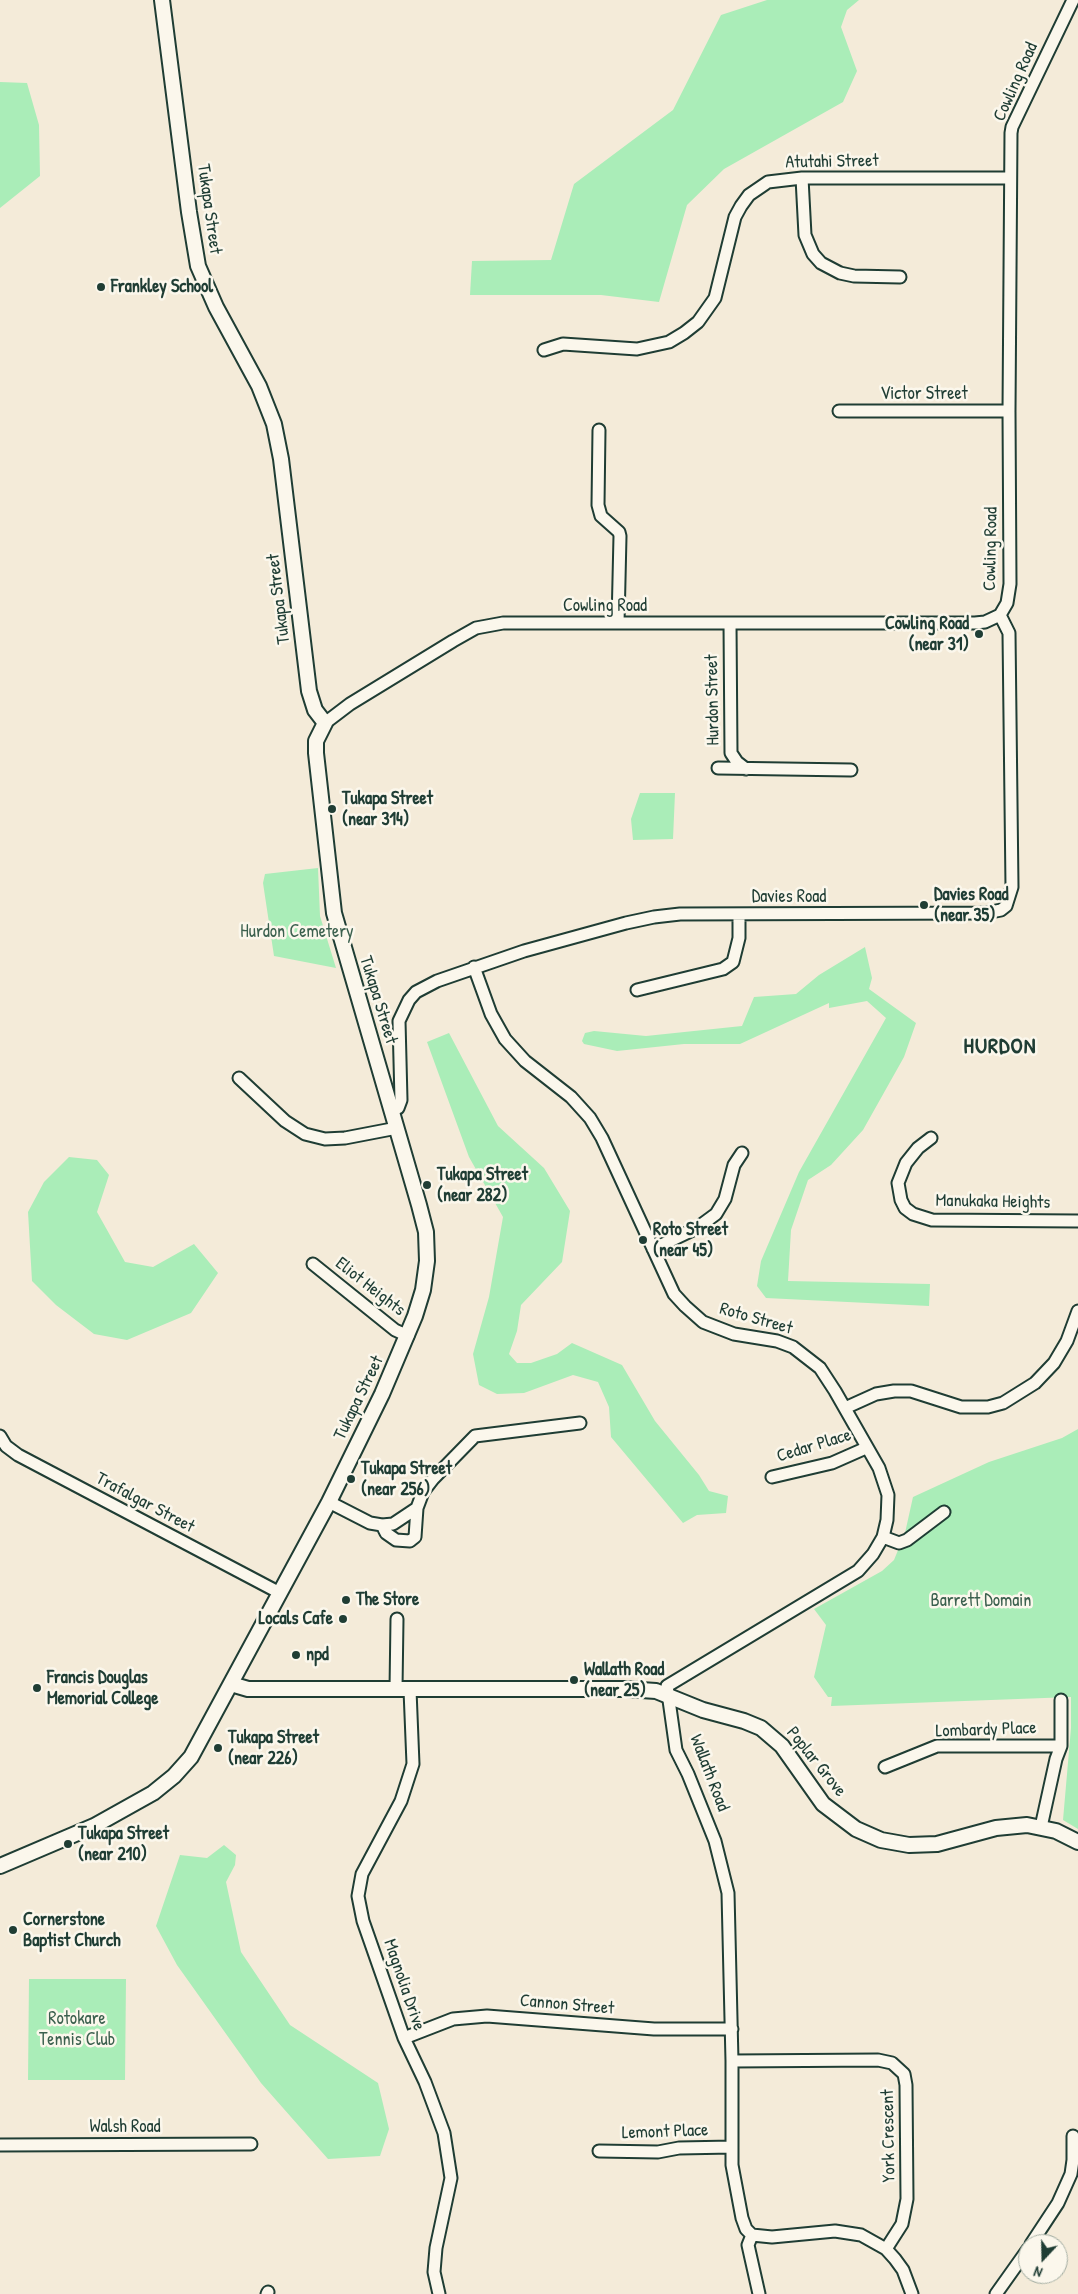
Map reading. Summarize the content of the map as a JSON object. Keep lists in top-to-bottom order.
{
  "streets": {
    "street": [
      "Cowling Road",
      "Atutahi Street",
      "Tukapa Street",
      "Victor Street",
      "Hurdon Street",
      "Davies Road",
      "Manukaka Heights",
      "Eliot Heights",
      "Roto Street",
      "Cedar Place",
      "Trafalgar Street",
      "Lombardy Place",
      "Poplar Grove",
      "Wallath Road",
      "Magnolia Drive",
      "Cannon Street",
      "Walsh Road",
      "Lemont Place",
      "York Crescent"
    ]
  },
  "crossings": [
    ["Cowling Road", "Atutahi Street"],
    ["Cowling Road", "Tukapa Street"],
    ["Cowling Road", "Victor Street"],
    ["Cowling Road", "Hurdon Street"],
    ["Cowling Road", "Davies Road"],
    ["Tukapa Street", "Davies Road"],
    ["Tukapa Street", "Eliot Heights"],
    ["Tukapa Street", "Trafalgar Street"],
    ["Davies Road", "Roto Street"],
    ["Roto Street", "Cedar Place"],
    ["Roto Street", "Poplar Grove"],
    ["Roto Street", "Wallath Road"],
    ["Poplar Grove", "Wallath Road"],
    ["Wallath Road", "Cannon Street"],
    ["Wallath Road", "Lemont Place"],
    ["Wallath Road", "York Crescent"],
    ["Magnolia Drive", "Cannon Street"]
  ],
  "districts": ["HURDON"],
  "parks": ["Hurdon Cemetery", "Barrett Domain", "Rotokare Tennis Club"],
  "places": [
    "Frankley School",
    "Cowling Road (near 31)",
    "Tukapa Street (near 314)",
    "Davies Road (near 35)",
    "Tukapa Street (near 282)",
    "Roto Street (near 45)",
    "Tukapa Street (near 256)",
    "The Store",
    "Locals Cafe",
    "npd",
    "Wallath Road (near 25)",
    "Francis Douglas Memorial College",
    "Tukapa Street (near 226)",
    "Tukapa Street (near 210)",
    "Cornerstone Baptist Church"
  ],
  "north": "bottom"
}
